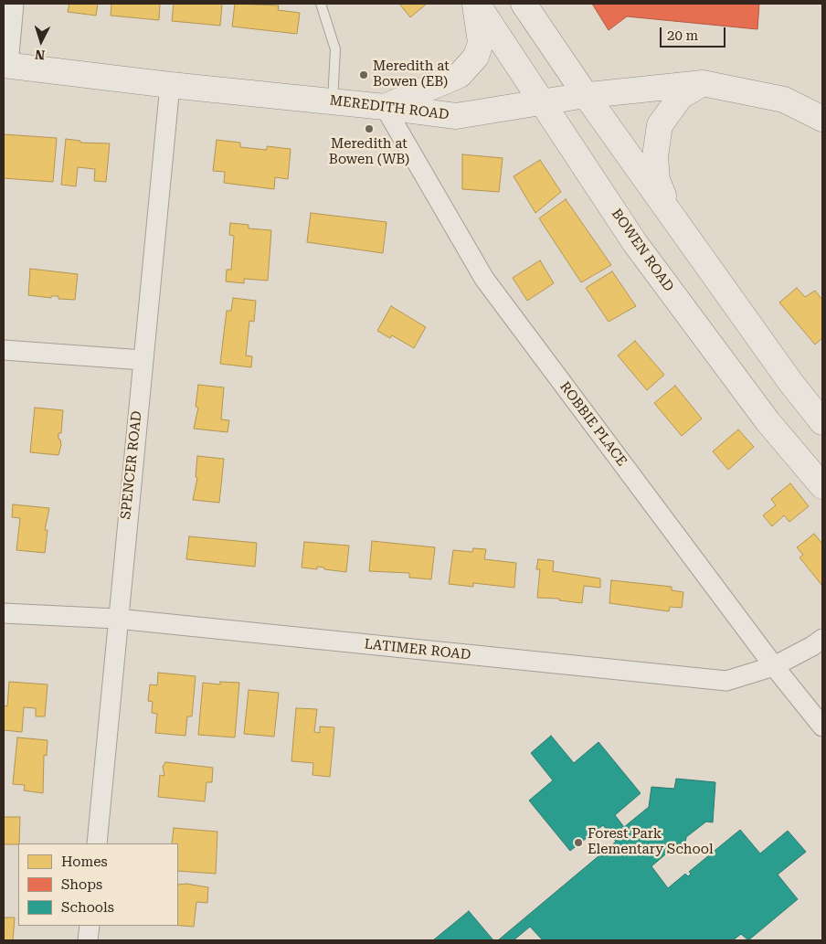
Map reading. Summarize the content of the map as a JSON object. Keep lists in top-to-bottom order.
{
  "streets": {
    "main road": ["MEREDITH ROAD", "BOWEN ROAD"],
    "street": ["ROBBIE PLACE", "SPENCER ROAD", "LATIMER ROAD"]
  },
  "crossings": [
    ["MEREDITH ROAD", "BOWEN ROAD"],
    ["MEREDITH ROAD", "ROBBIE PLACE"],
    ["MEREDITH ROAD", "SPENCER ROAD"],
    ["ROBBIE PLACE", "LATIMER ROAD"],
    ["SPENCER ROAD", "LATIMER ROAD"]
  ],
  "places": ["Meredith at Bowen (EB)", "Meredith at Bowen (WB)", "Forest Park Elementary School"],
  "legend": ["Homes", "Shops", "Schools"],
  "scale_bar": "20 m",
  "north": "bottom"
}
